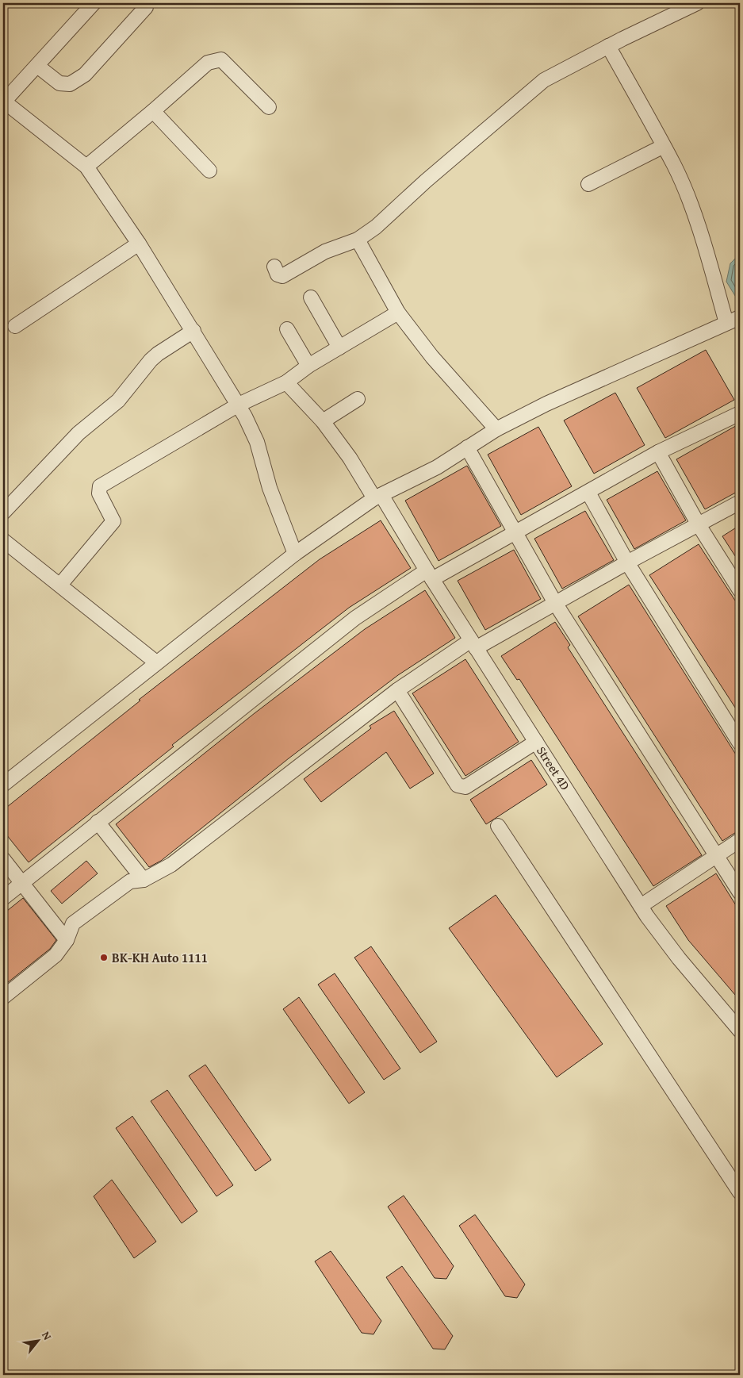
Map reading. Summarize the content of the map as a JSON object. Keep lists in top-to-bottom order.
{
  "streets": {
    "street": ["Street 4D"]
  },
  "places": ["BK-KH Auto 1111"],
  "north": "top right"
}
